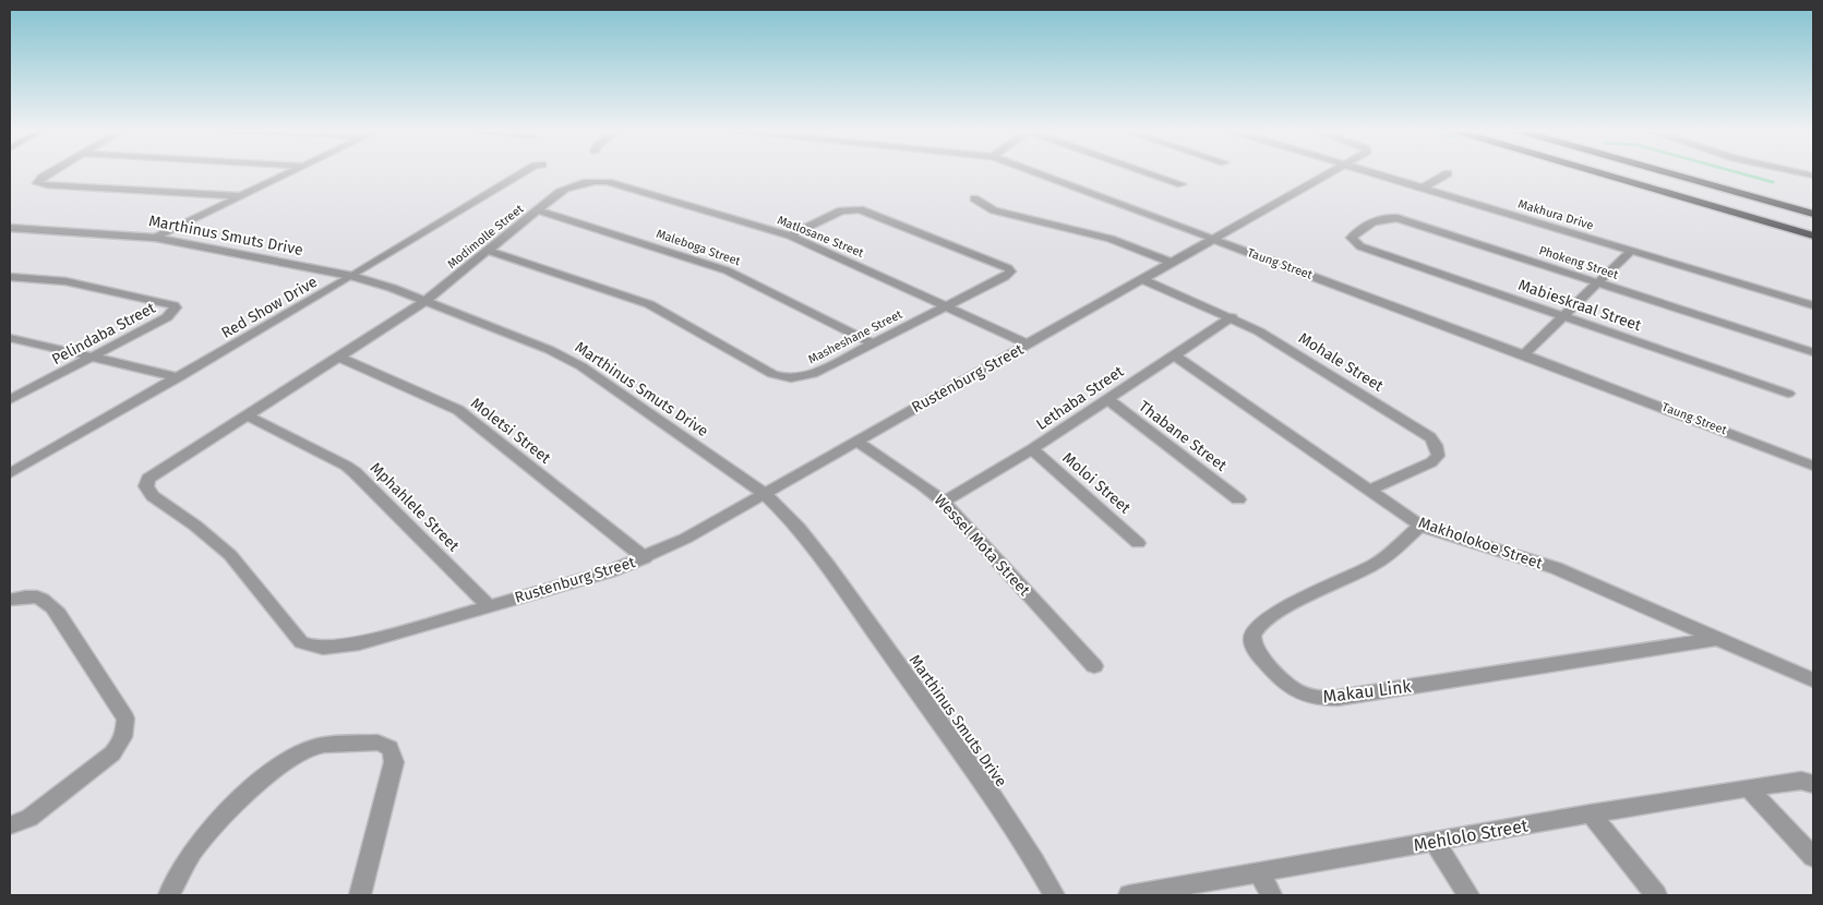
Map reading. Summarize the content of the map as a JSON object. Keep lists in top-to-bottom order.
{
  "streets": {
    "street": [
      "Makhura Drive",
      "Marthinus Smuts Drive",
      "Modimolle Street",
      "Matlosane Street",
      "Maleboga Street",
      "Phokeng Street",
      "Taung Street",
      "Mabieskraal Street",
      "Red Show Drive",
      "Pelindaba Street",
      "Masheshane Street",
      "Mohale Street",
      "Rustenburg Street",
      "Lethaba Street",
      "Moletsi Street",
      "Thabane Street",
      "Moloi Street",
      "Mphahlele Street",
      "Makholokoe Street",
      "Wessel Mota Street",
      "Makau Link",
      "Mehlolo Street"
    ]
  },
  "crossings": [
    ["Marthinus Smuts Drive", "Modimolle Street"],
    ["Marthinus Smuts Drive", "Red Show Drive"],
    ["Marthinus Smuts Drive", "Rustenburg Street"],
    ["Modimolle Street", "Matlosane Street"],
    ["Modimolle Street", "Maleboga Street"],
    ["Modimolle Street", "Masheshane Street"],
    ["Modimolle Street", "Rustenburg Street"],
    ["Matlosane Street", "Masheshane Street"],
    ["Matlosane Street", "Rustenburg Street"],
    ["Maleboga Street", "Masheshane Street"],
    ["Phokeng Street", "Mabieskraal Street"],
    ["Taung Street", "Rustenburg Street"],
    ["Mohale Street", "Rustenburg Street"],
    ["Mohale Street", "Lethaba Street"],
    ["Mohale Street", "Makholokoe Street"],
    ["Rustenburg Street", "Moletsi Street"],
    ["Rustenburg Street", "Mphahlele Street"],
    ["Rustenburg Street", "Wessel Mota Street"],
    ["Lethaba Street", "Thabane Street"],
    ["Lethaba Street", "Moloi Street"],
    ["Lethaba Street", "Makholokoe Street"],
    ["Lethaba Street", "Wessel Mota Street"],
    ["Makholokoe Street", "Makau Link"]
  ]
}
